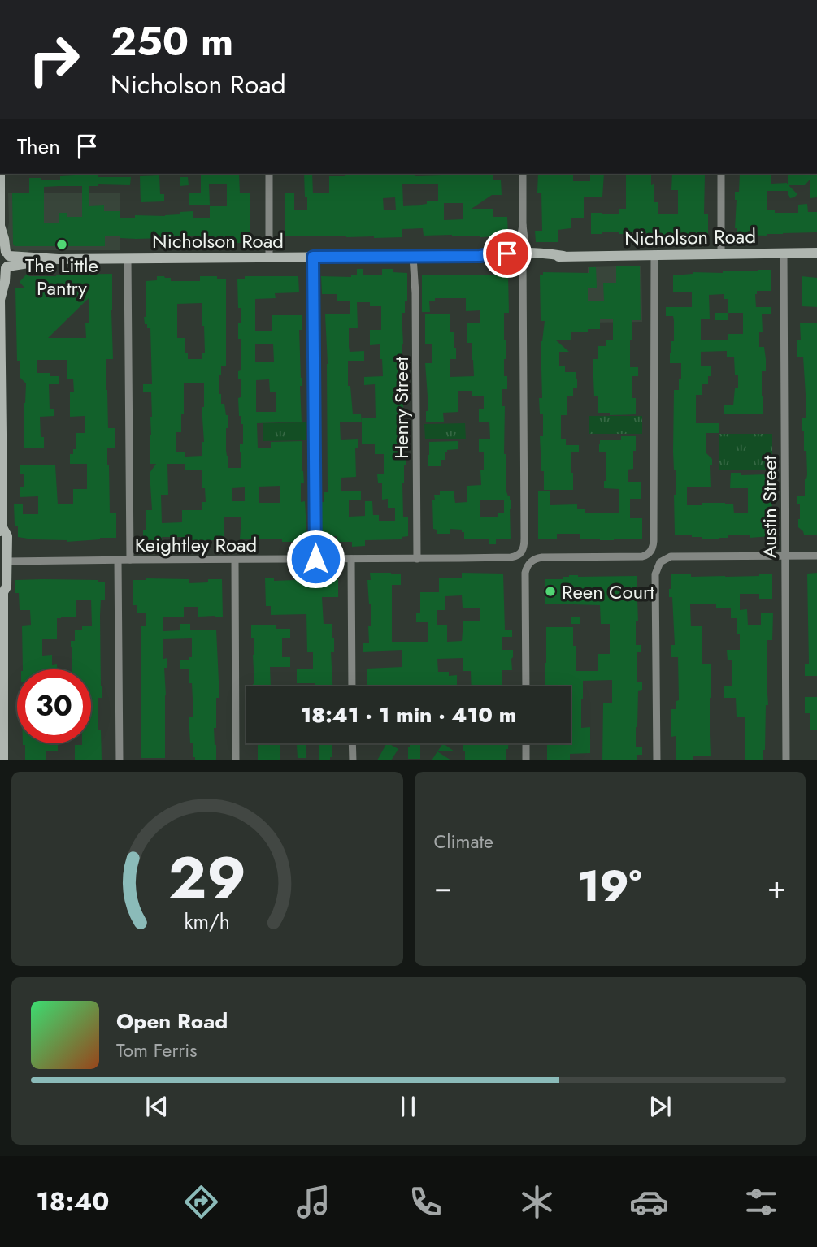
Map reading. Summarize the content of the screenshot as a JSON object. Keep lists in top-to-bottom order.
{
  "streets": {
    "main road": ["Nicholson Road"],
    "street": ["Henry Street", "Austin Street", "Keightley Road"]
  },
  "crossings": [
    ["Nicholson Road", "Henry Street"],
    ["Nicholson Road", "Austin Street"],
    ["Nicholson Road", "Keightley Road"],
    ["Henry Street", "Keightley Road"]
  ],
  "places": ["The Little Pantry", "Reen Court"],
  "page": {
    "turn": ["250 m", "Nicholson Road"],
    "then": "Then",
    "limit": "30",
    "trip": "18:41 · 1 min · 410 m",
    "tile": "Climate",
    "heat": ["−", "19°", "+"],
    "song": ["Open Road", "Tom Ferris"],
    "tabs": "18:40",
    "gauge": ["29", "km/h"]
  }
}
